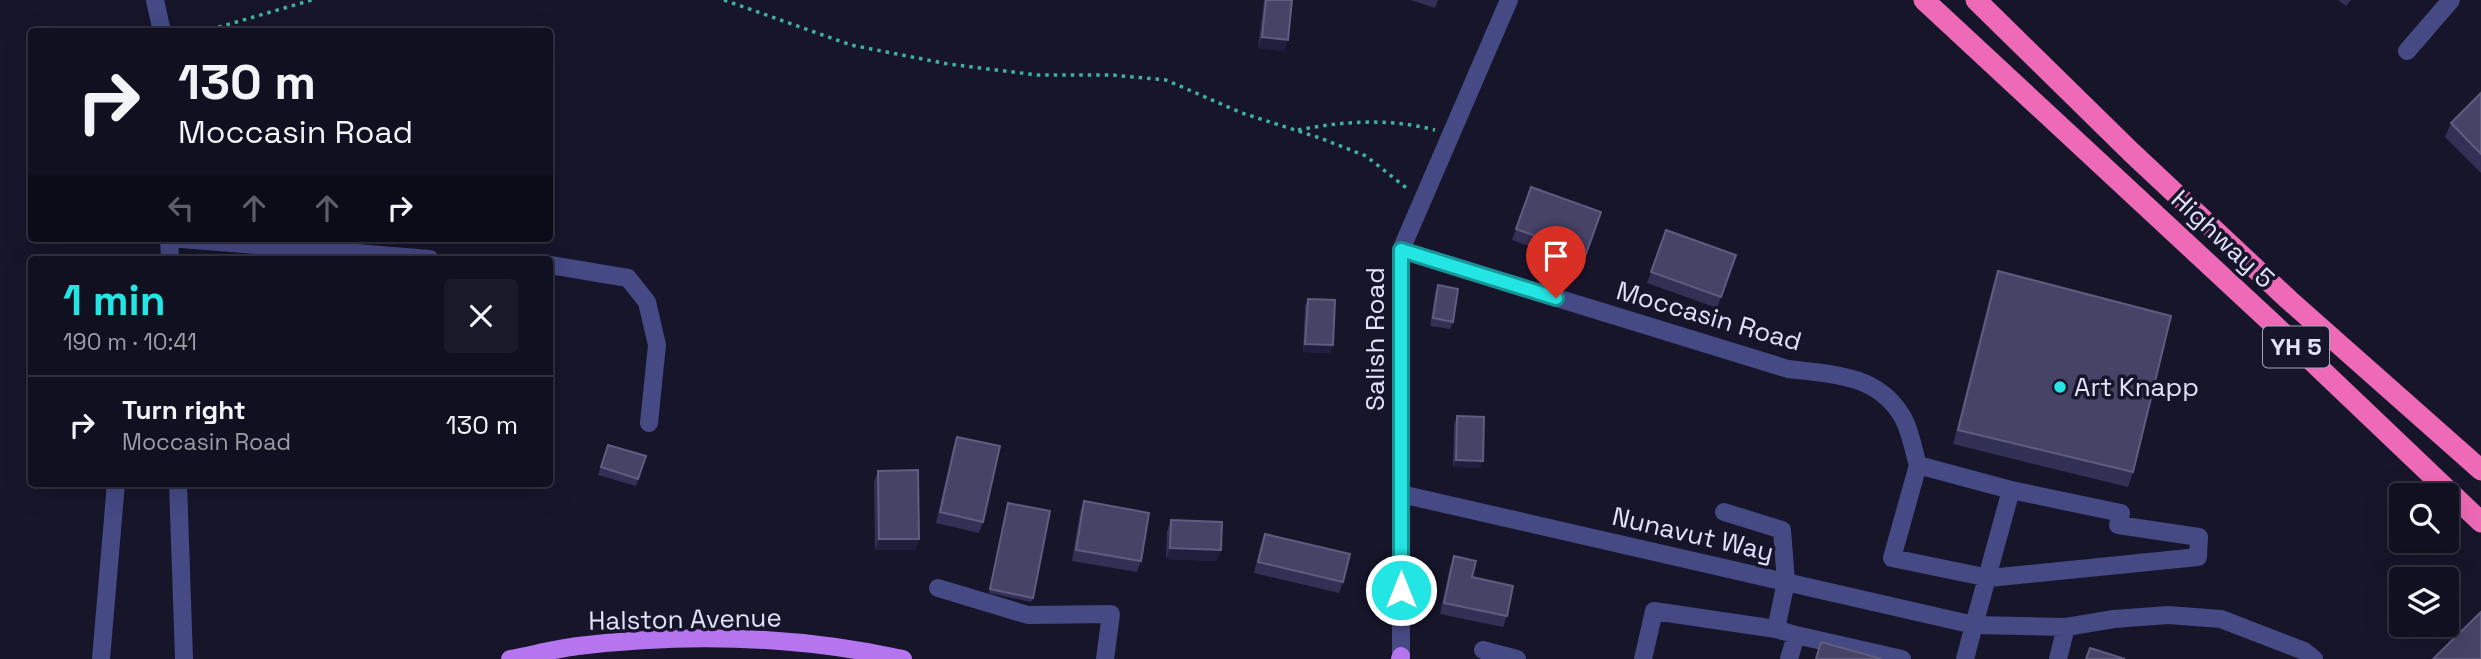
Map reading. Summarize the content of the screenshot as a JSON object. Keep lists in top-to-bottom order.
{
  "streets": {
    "highway": ["Highway 5", "YH 5"],
    "main road": ["Halston Avenue"],
    "street": ["Moccasin Road", "Salish Road", "Nunavut Way"]
  },
  "crossings": [
    ["Moccasin Road", "Salish Road"],
    ["Salish Road", "Nunavut Way"]
  ],
  "places": ["Art Knapp"],
  "page": {
    "turn": ["130 m", "Moccasin Road"],
    "heading": ["1 min", "190 m · 10:41"],
    "list": [
      {
        "name": "Turn right",
        "note": "Moccasin Road",
        "value": "130 m"
      }
    ]
  }
}
